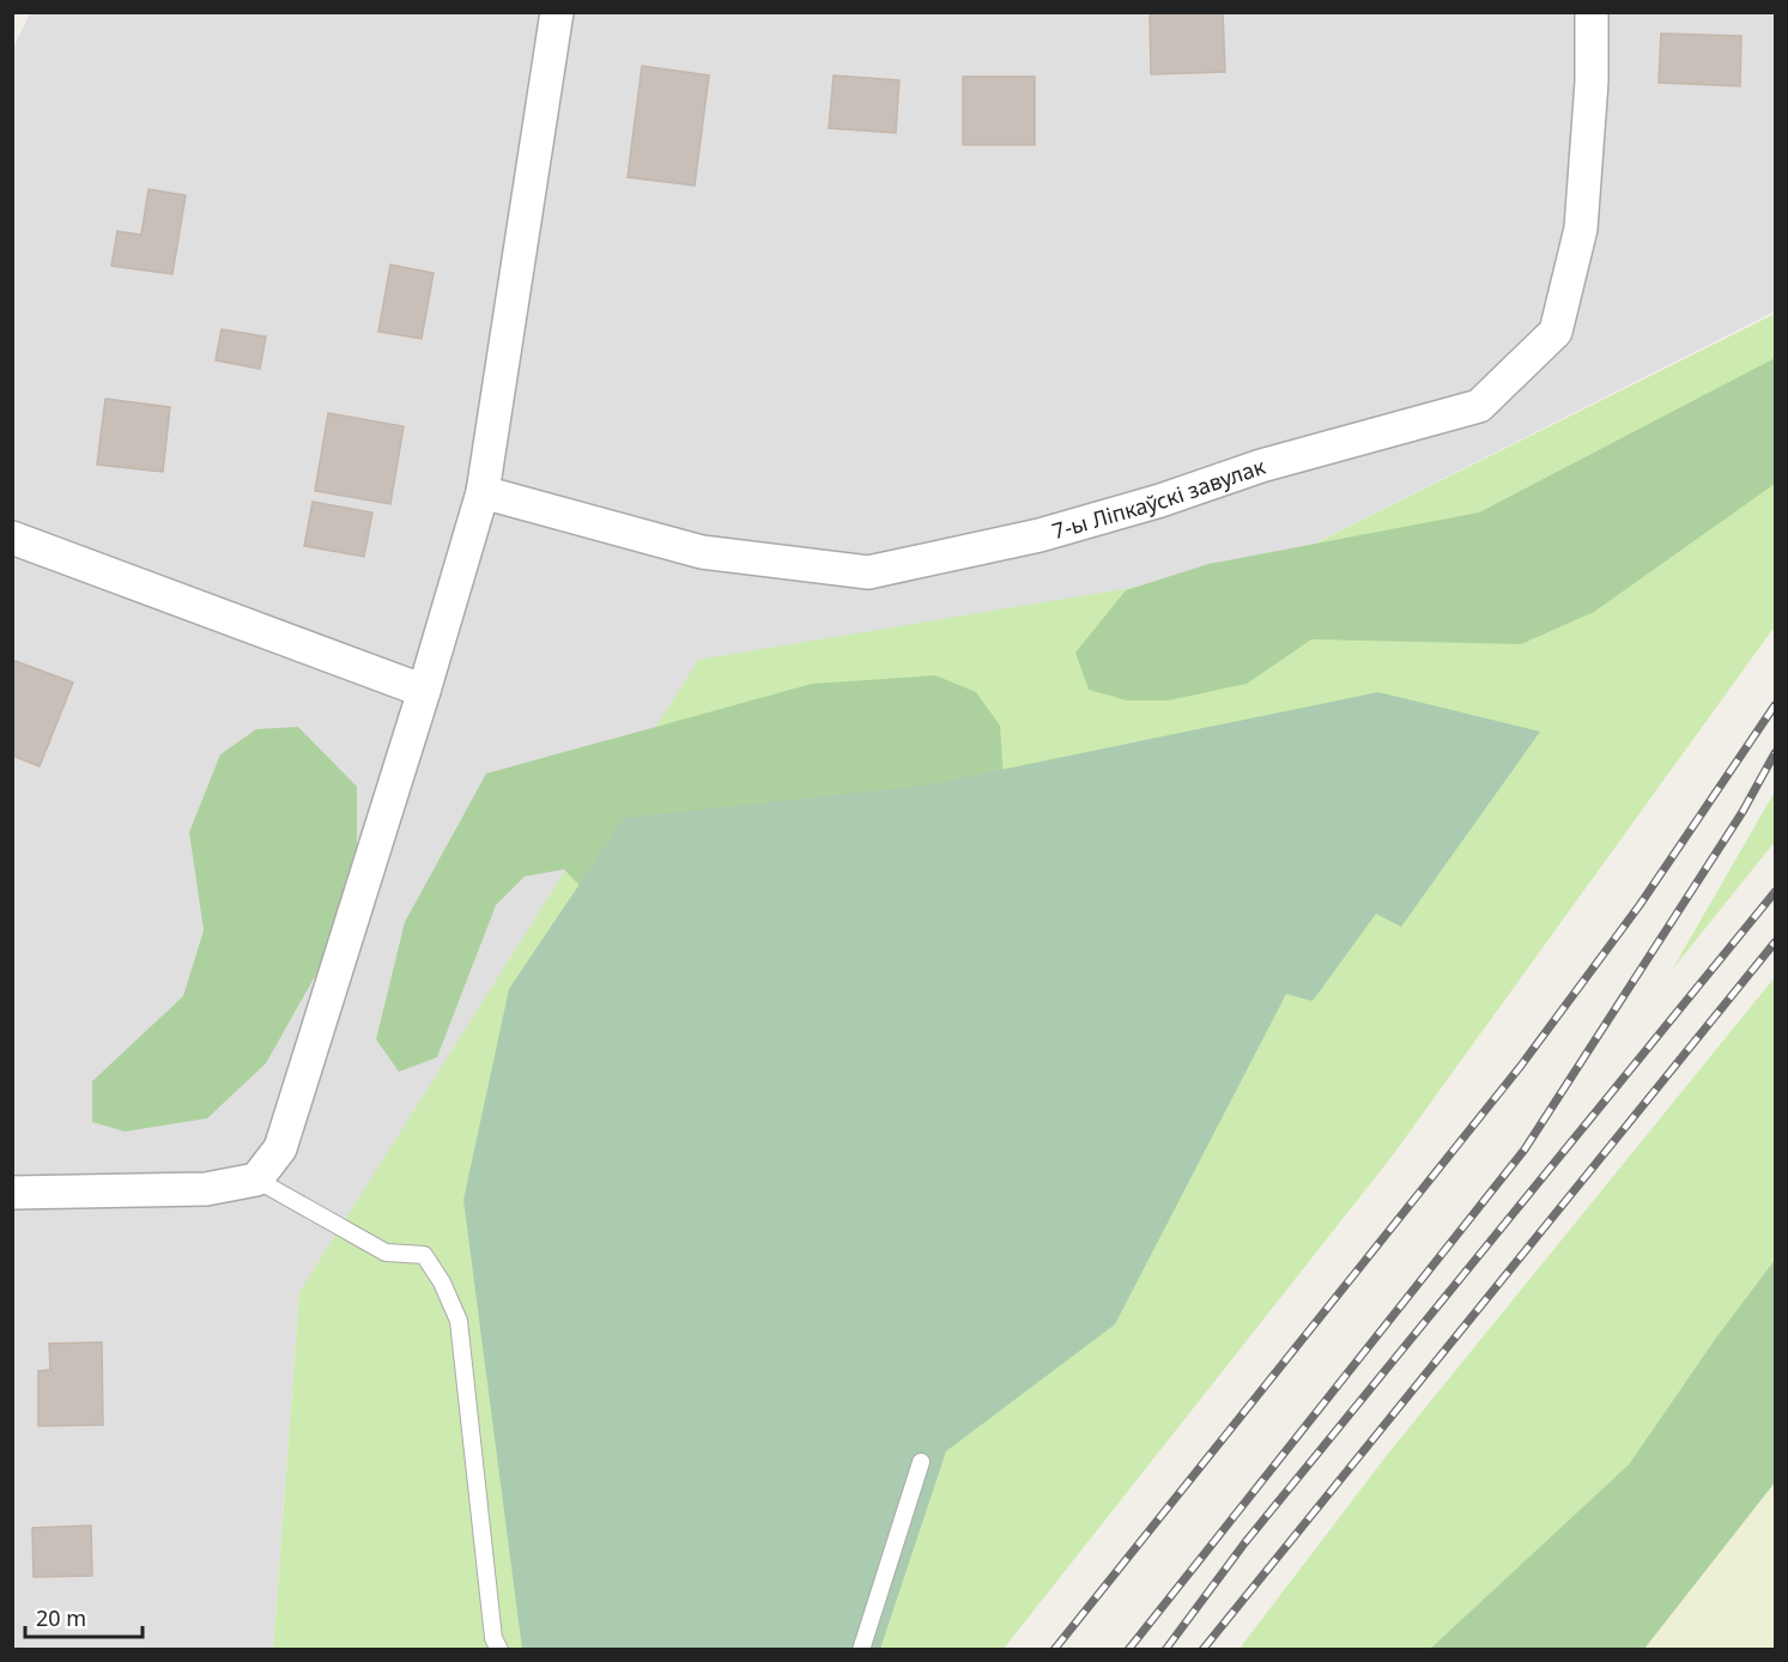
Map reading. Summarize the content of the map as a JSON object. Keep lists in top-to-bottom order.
{
  "streets": {
    "street": ["7-ы Ліпкаўскі завулак"]
  },
  "scale_bar": "20 m"
}
